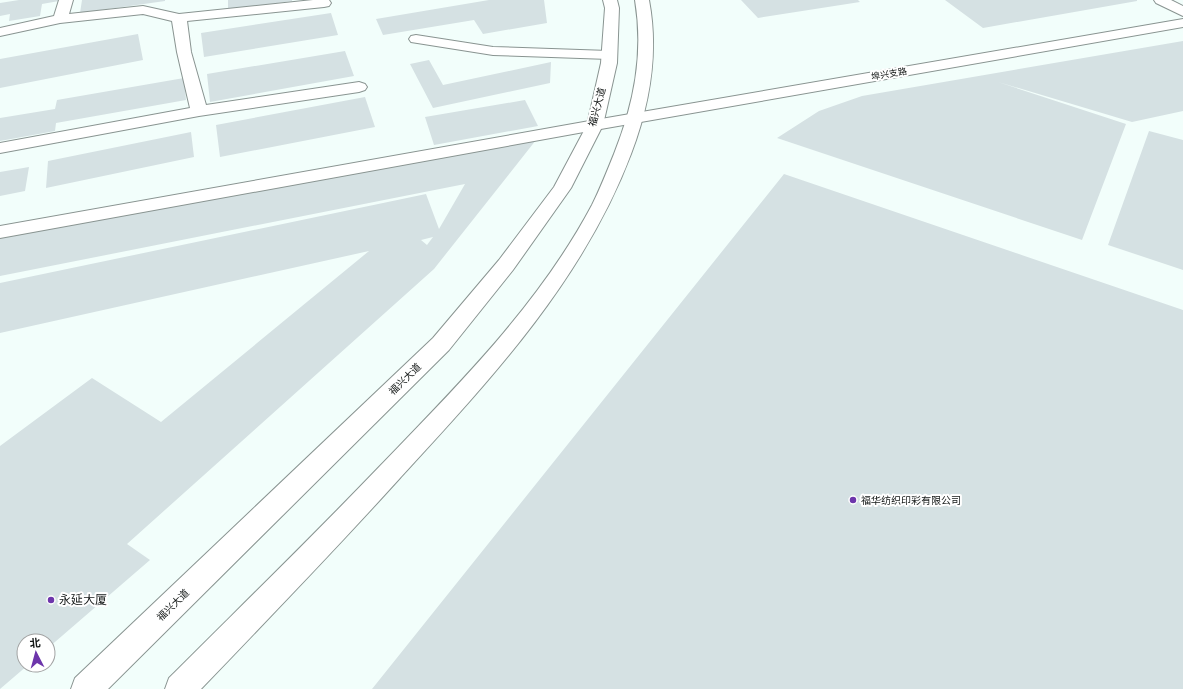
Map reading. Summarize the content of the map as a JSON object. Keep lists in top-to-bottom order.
{
  "streets": {
    "main road": ["埠兴支路", "福兴大道"]
  },
  "crossings": [
    ["埠兴支路", "福兴大道"]
  ],
  "places": ["福华纺织印彩有限公司", "永延大厦"],
  "north": "top"
}
